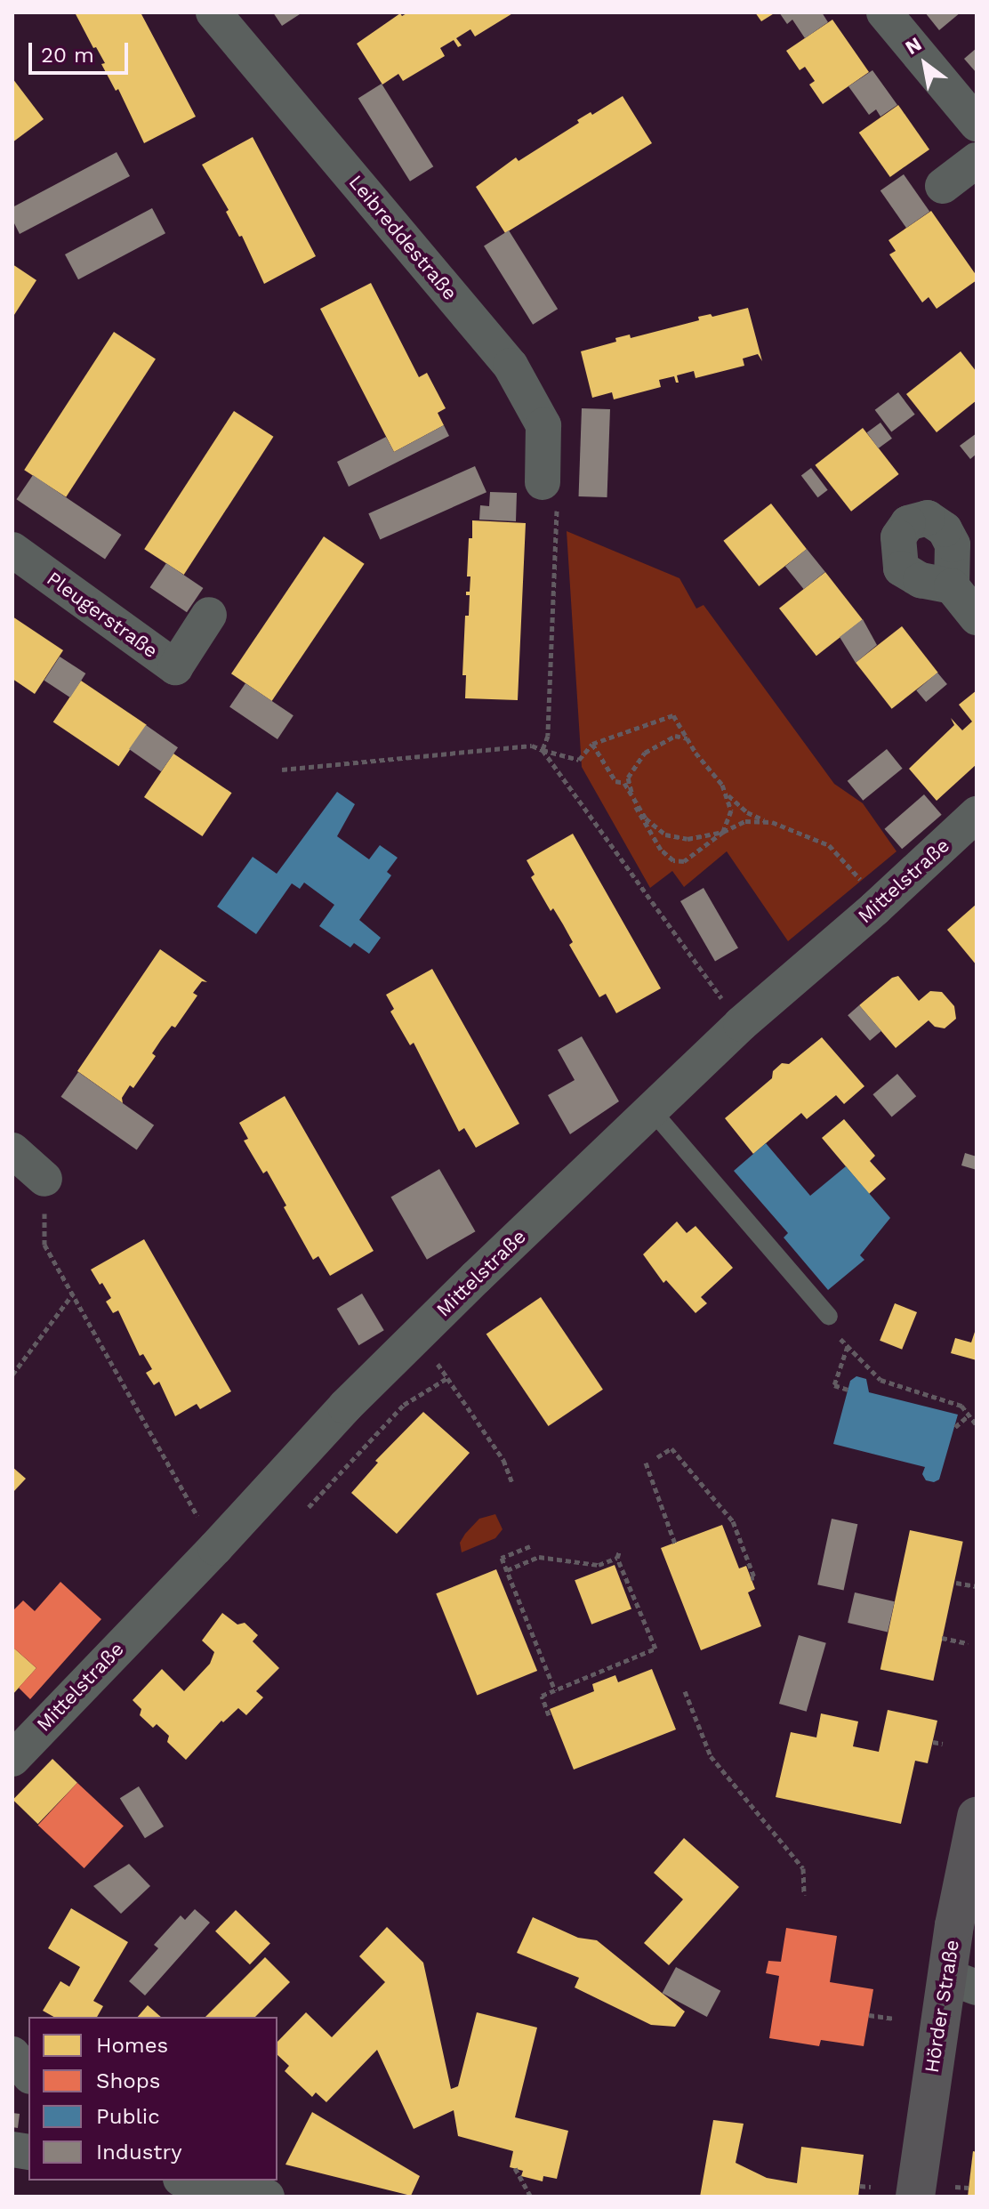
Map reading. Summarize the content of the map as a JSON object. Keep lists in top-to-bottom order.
{
  "streets": {
    "main road": ["Hörder Straße"],
    "street": ["Leibreddestraße", "Pleugerstraße", "Mittelstraße"]
  },
  "legend": [
    "Homes",
    "Shops",
    "Public",
    "Industry"
  ],
  "scale_bar": "20 m",
  "north": "top left"
}
